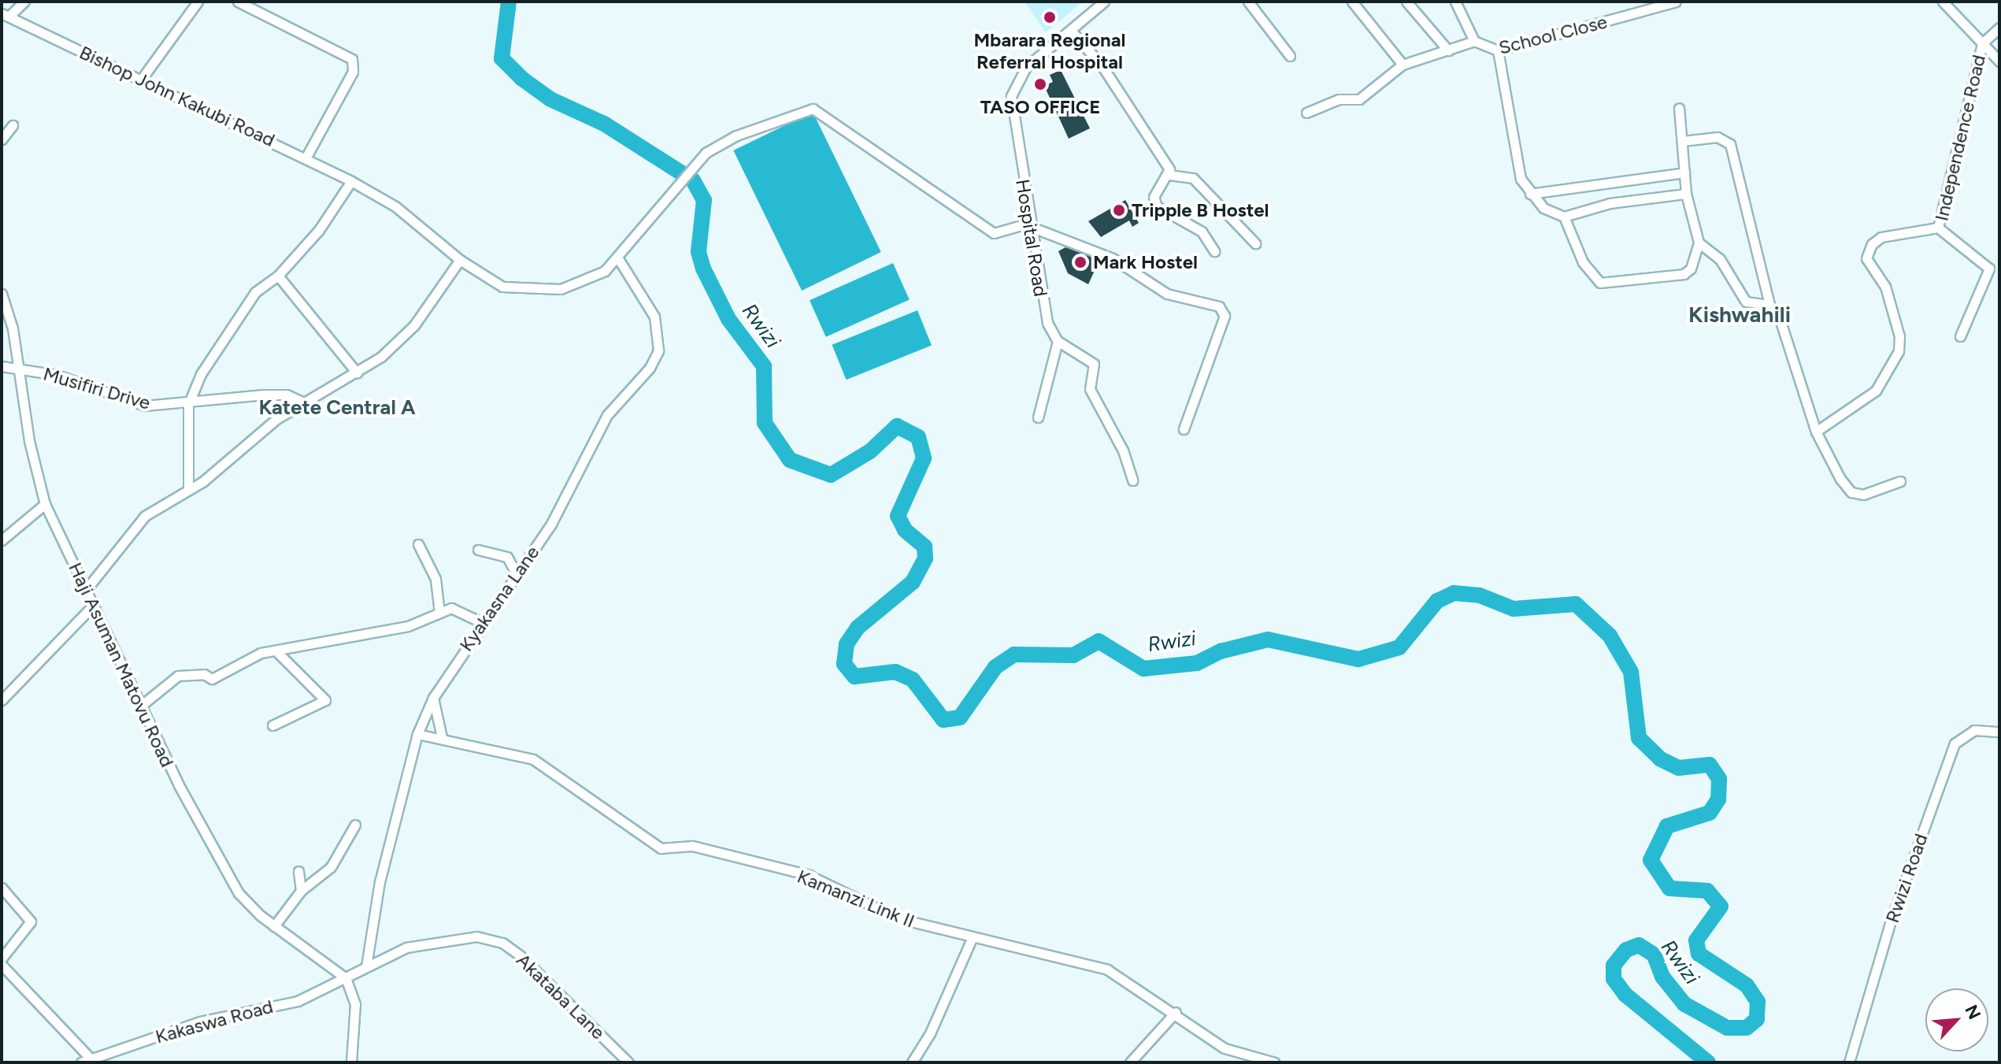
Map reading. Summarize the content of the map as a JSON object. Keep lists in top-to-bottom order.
{
  "streets": {
    "street": [
      "School Close",
      "Bishop John Kakubi Road",
      "Independence Road",
      "Hospital Road",
      "Musifiri Drive",
      "Kyakasna Lane",
      "Haji Asuman Matovu Road",
      "Rwizi Road",
      "Kamanzi Link II",
      "Akataba Lane",
      "Kakaswa Road"
    ]
  },
  "crossings": [
    ["Bishop John Kakubi Road", "Kyakasna Lane"],
    ["Musifiri Drive", "Haji Asuman Matovu Road"],
    ["Kyakasna Lane", "Kamanzi Link II"],
    ["Kyakasna Lane", "Akataba Lane"],
    ["Haji Asuman Matovu Road", "Akataba Lane"],
    ["Haji Asuman Matovu Road", "Kakaswa Road"],
    ["Akataba Lane", "Kakaswa Road"]
  ],
  "districts": ["Kishwahili", "Katete Central A"],
  "water": ["Rwizi"],
  "places": [
    "Mbarara Regional Referral Hospital",
    "TASO OFFICE",
    "Tripple B Hostel",
    "Mark Hostel"
  ],
  "north": "top right"
}
